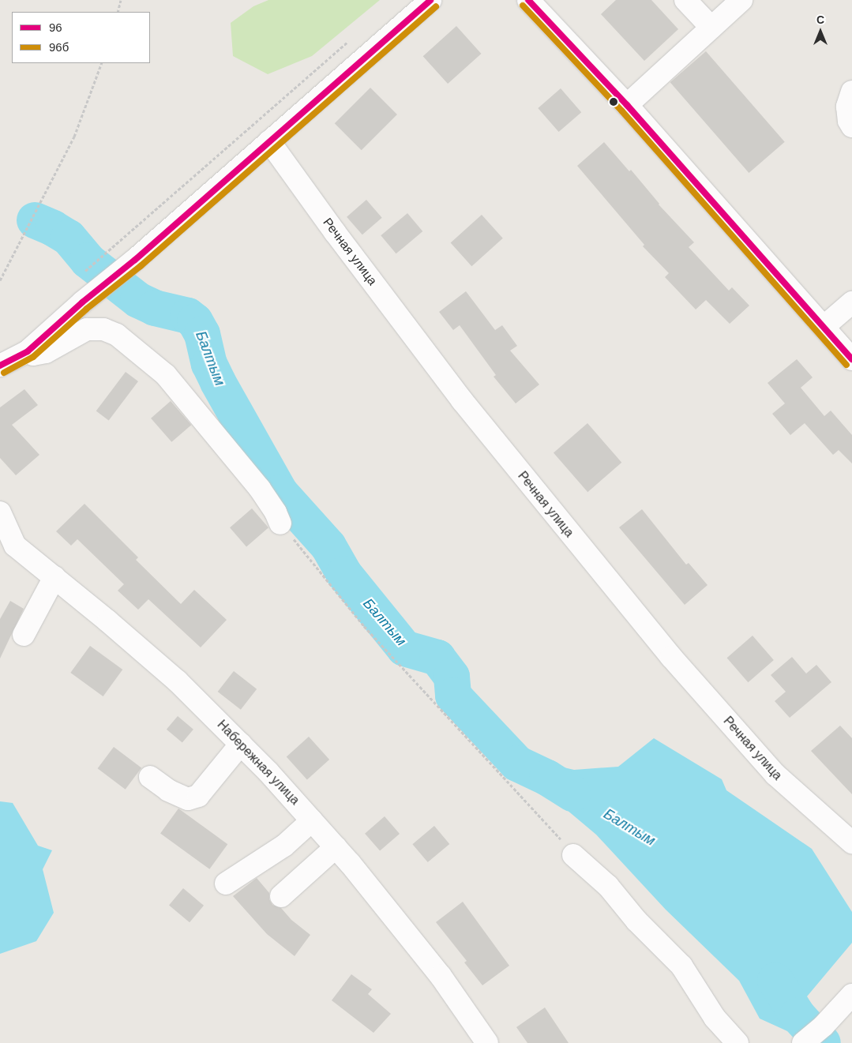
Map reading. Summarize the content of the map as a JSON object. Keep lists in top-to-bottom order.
{
  "streets": {
    "street": ["Речная улица", "Набережная улица"]
  },
  "water": ["Балтым"],
  "lines": ["transit line 96", "transit line 96б"],
  "legend": ["96", "96б"],
  "north": "top"
}
